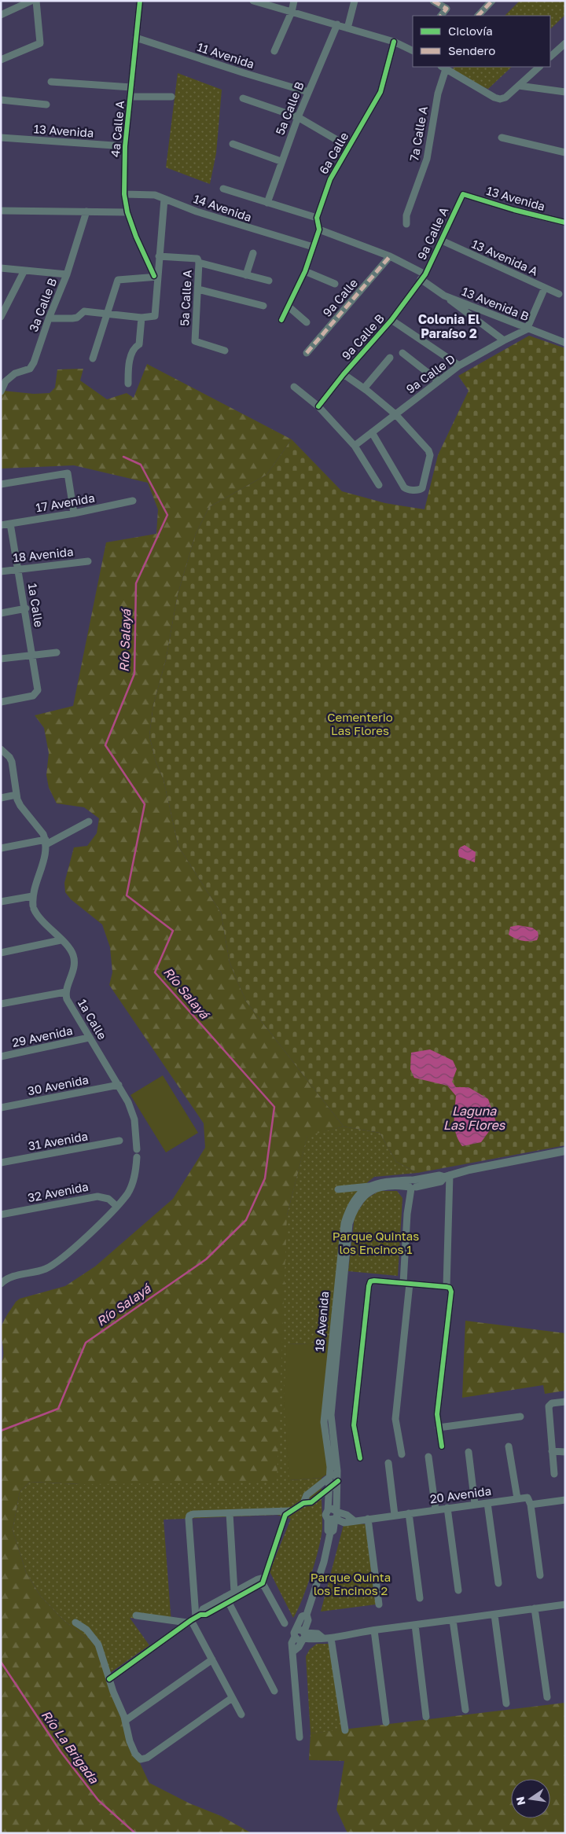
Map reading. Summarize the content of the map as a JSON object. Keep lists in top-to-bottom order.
{
  "streets": {
    "street": [
      "11 Avenida",
      "5a Calle B",
      "4a Calle A",
      "13 Avenida",
      "7a Calle A",
      "6a Calle",
      "14 Avenida",
      "9a Calle A",
      "13 Avenida A",
      "5a Calle A",
      "9a Calle",
      "13 Avenida B",
      "3a Calle B",
      "9a Calle B",
      "9a Calle D",
      "17 Avenida",
      "18 Avenida",
      "1a Calle",
      "29 Avenida",
      "30 Avenida",
      "31 Avenida",
      "32 Avenida",
      "20 Avenida"
    ]
  },
  "crossings": [
    ["11 Avenida", "5a Calle B"],
    ["11 Avenida", "4a Calle A"],
    ["4a Calle A", "13 Avenida"],
    ["4a Calle A", "14 Avenida"],
    ["13 Avenida", "9a Calle A"],
    ["9a Calle A", "13 Avenida A"],
    ["9a Calle A", "13 Avenida B"],
    ["9a Calle A", "9a Calle B"],
    ["9a Calle", "13 Avenida B"],
    ["13 Avenida B", "9a Calle B"],
    ["13 Avenida B", "9a Calle D"],
    ["17 Avenida", "1a Calle"],
    ["18 Avenida", "1a Calle"],
    ["18 Avenida", "20 Avenida"],
    ["1a Calle", "29 Avenida"],
    ["1a Calle", "30 Avenida"]
  ],
  "districts": ["Colonia El Paraíso 2"],
  "water": ["Río Salayá", "Laguna Las Flores", "Río La Brigada"],
  "parks": ["Cementerio Las Flores", "Parque Quintas los Encinos 1", "Parque Quinta los Encinos 2"],
  "legend": ["Ciclovía", "Sendero"],
  "north": "left"
}
